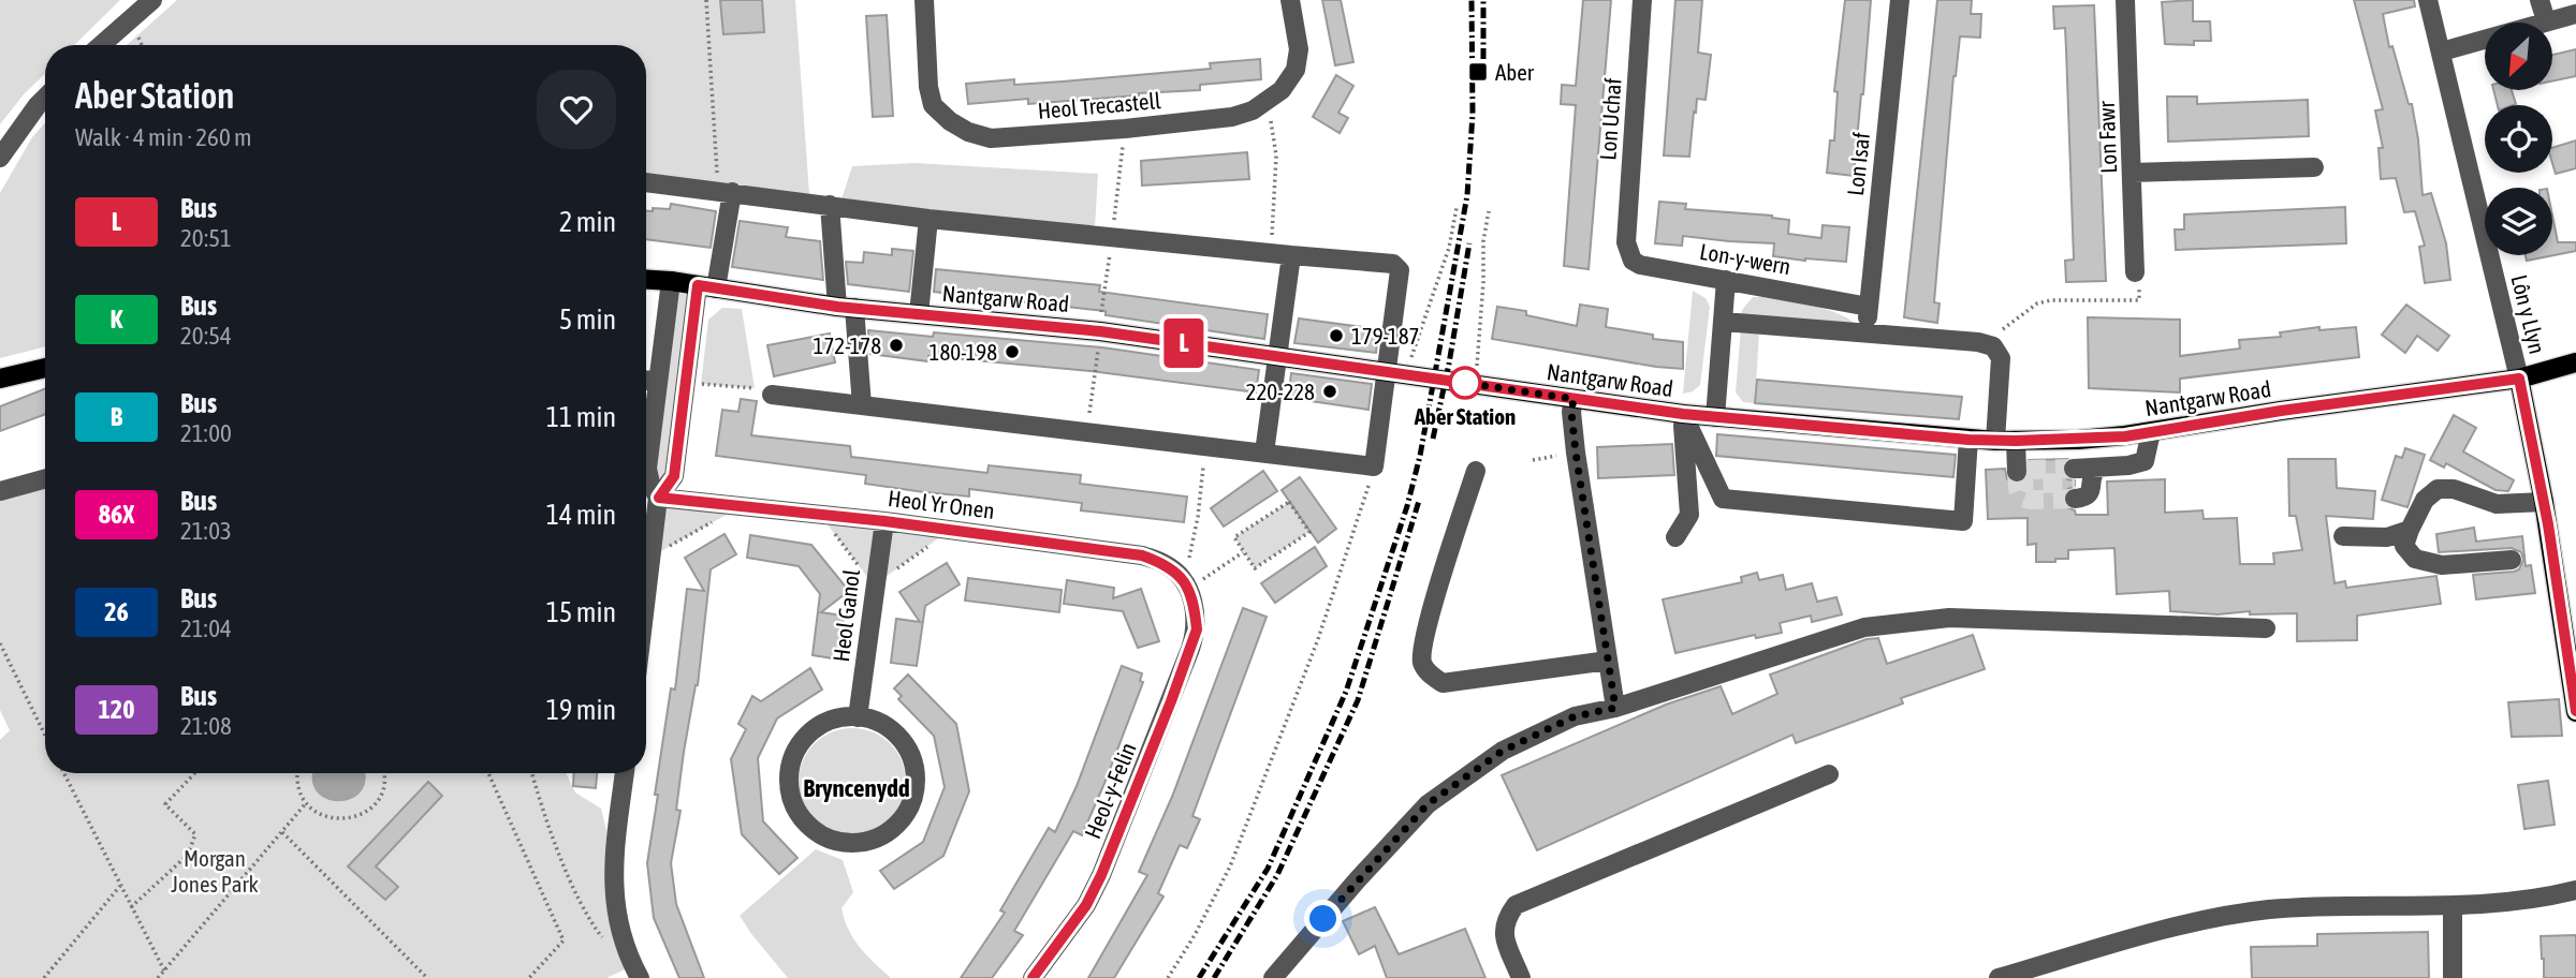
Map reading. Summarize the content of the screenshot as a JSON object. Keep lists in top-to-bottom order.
{
  "streets": {
    "main road": ["Nantgarw Road"],
    "street": [
      "Heol Trecastell",
      "Lon Uchaf",
      "Lon Fawr",
      "Lon Isaf",
      "Lon-y-wern",
      "Lôn y Llyn",
      "Heol Yr Onen",
      "Heol Ganol",
      "Heol-y-Felin"
    ]
  },
  "crossings": [
    ["Lon Uchaf", "Lon-y-wern"],
    ["Lon Isaf", "Lon-y-wern"],
    ["Nantgarw Road", "Lôn y Llyn"],
    ["Heol Yr Onen", "Heol Ganol"],
    ["Heol Yr Onen", "Heol-y-Felin"]
  ],
  "districts": ["Bryncenydd"],
  "parks": ["Morgan Jones Park"],
  "places": {
    "transit": ["Aber"],
    "other": [
      "179-187",
      "172-178",
      "180-198",
      "Aber Station",
      "220-228"
    ]
  },
  "lines": ["bus line L"],
  "north": "bottom left",
  "page": {
    "on_map": "L",
    "heading": ["Aber Station", "Walk · 4 min · 260 m"],
    "list": [
      {
        "mark": "L",
        "name": "Bus",
        "note": "20:51",
        "value": "2 min"
      },
      {
        "mark": "K",
        "name": "Bus",
        "note": "20:54",
        "value": "5 min"
      },
      {
        "mark": "B",
        "name": "Bus",
        "note": "21:00",
        "value": "11 min"
      },
      {
        "mark": "86X",
        "name": "Bus",
        "note": "21:03",
        "value": "14 min"
      },
      {
        "mark": "26",
        "name": "Bus",
        "note": "21:04",
        "value": "15 min"
      },
      {
        "mark": "120",
        "name": "Bus",
        "note": "21:08",
        "value": "19 min"
      }
    ]
  }
}
